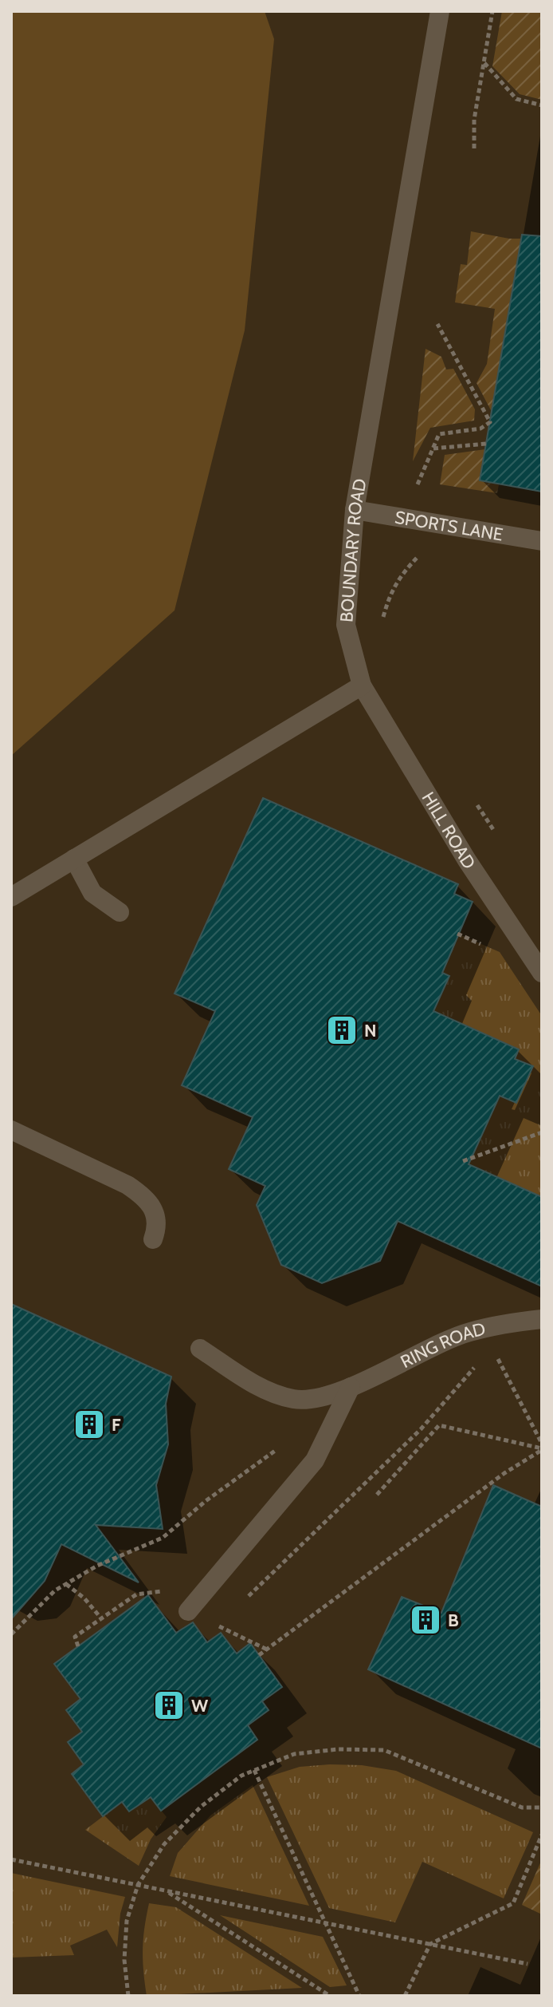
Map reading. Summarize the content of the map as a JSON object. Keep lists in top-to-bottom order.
{
  "streets": {
    "street": [
      "SPORTS LANE",
      "BOUNDARY ROAD",
      "HILL ROAD",
      "RING ROAD"
    ]
  },
  "crossings": [
    ["SPORTS LANE", "BOUNDARY ROAD"],
    ["BOUNDARY ROAD", "HILL ROAD"]
  ],
  "places": {
    "building": [
      "N",
      "F",
      "B",
      "W"
    ]
  }
}
